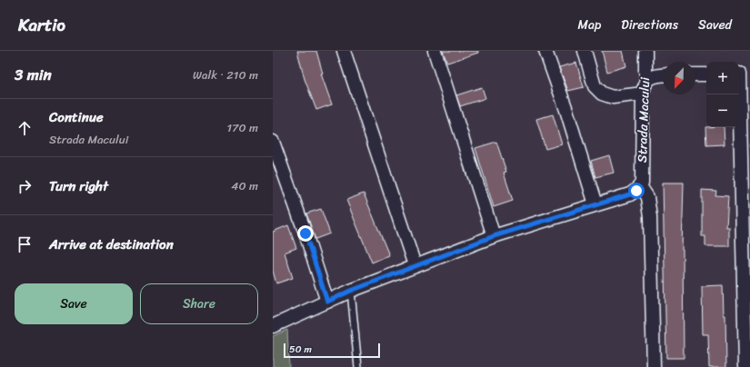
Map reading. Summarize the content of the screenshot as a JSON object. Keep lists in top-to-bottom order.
{
  "streets": {
    "street": ["Strada Macului"]
  },
  "scale_bar": "50 m",
  "north": "bottom left",
  "page": {
    "header": "Kartio",
    "nav": ["Map", "Directions", "Saved"],
    "heading": ["3 min", "Walk · 210 m"],
    "map_buttons": ["+", "−"],
    "list": [
      ["Continue", "Strada Macului", "170 m"],
      ["Turn right", "40 m"],
      "Arrive at destination"
    ],
    "buttons": ["Save", "Share"],
    "scale": "50 m"
  }
}
